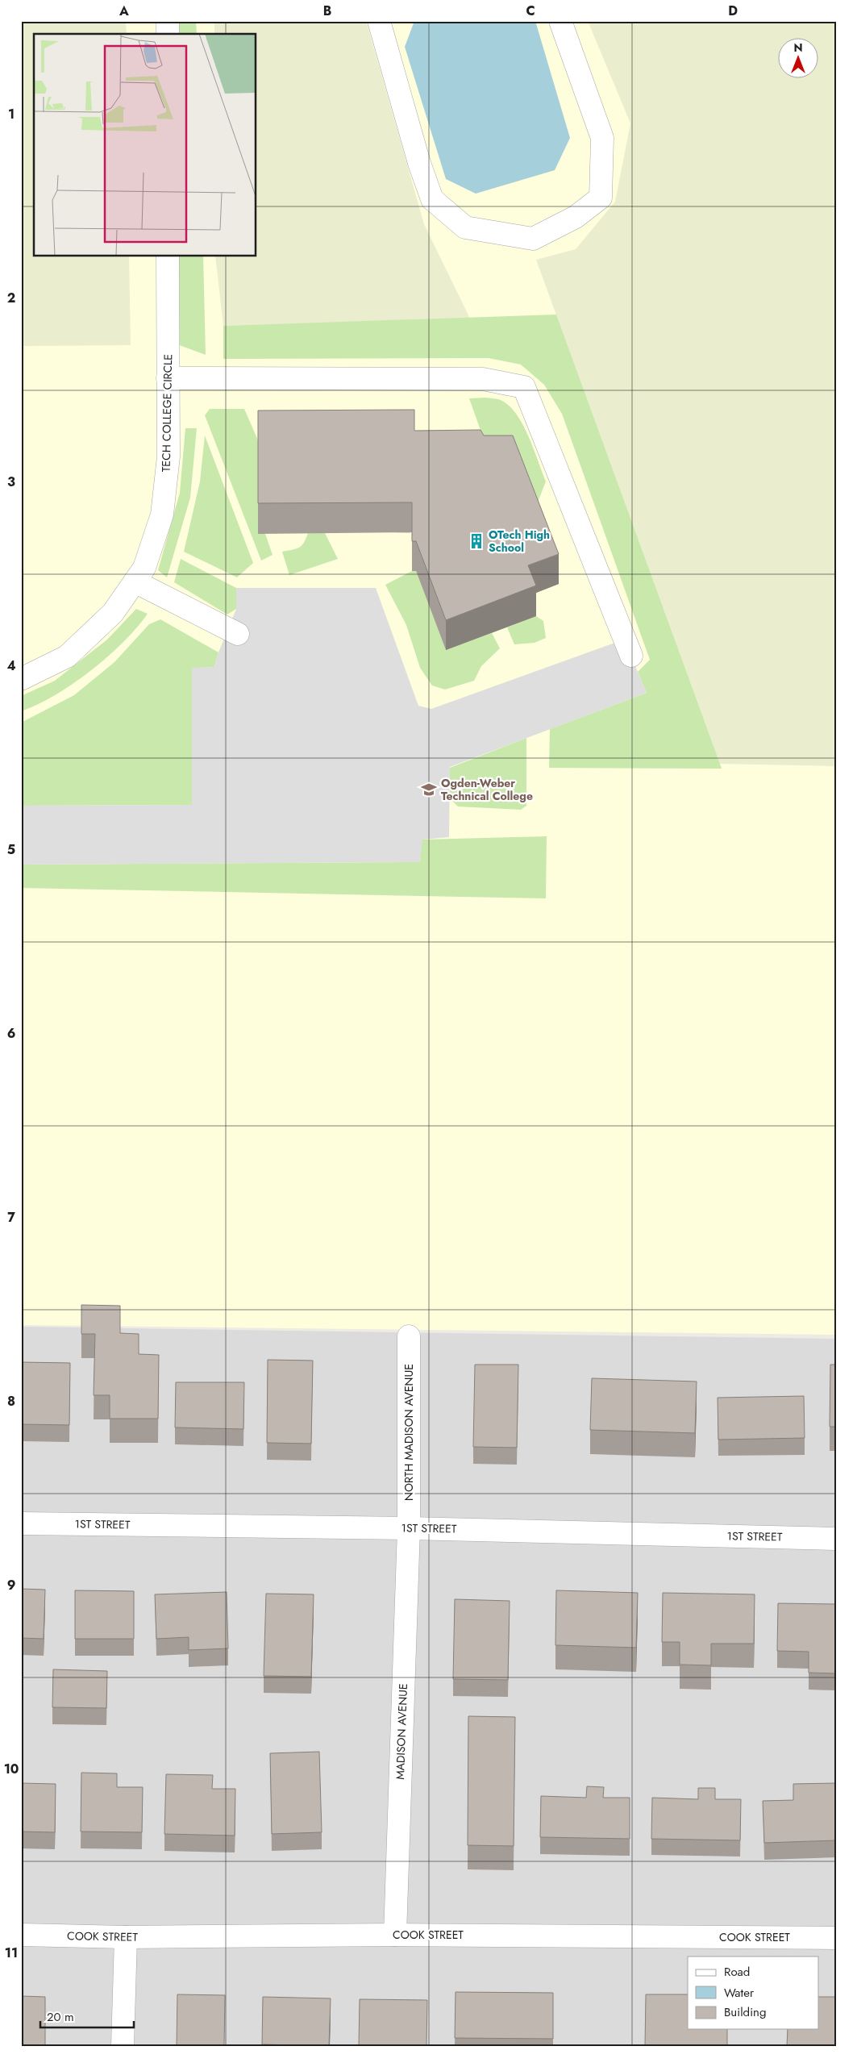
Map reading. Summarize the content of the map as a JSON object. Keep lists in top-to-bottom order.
{
  "streets": {
    "street": [
      "TECH COLLEGE CIRCLE",
      "NORTH MADISON AVENUE",
      "1ST STREET",
      "MADISON AVENUE",
      "COOK STREET"
    ]
  },
  "crossings": [
    ["NORTH MADISON AVENUE", "1ST STREET"],
    ["NORTH MADISON AVENUE", "MADISON AVENUE"],
    ["1ST STREET", "MADISON AVENUE"],
    ["MADISON AVENUE", "COOK STREET"]
  ],
  "places": {
    "building": ["OTech High School"],
    "school or university": ["Ogden-Weber Technical College"]
  },
  "legend": ["Road", "Water", "Building"],
  "scale_bar": "20 m",
  "north": "top",
  "grid": {
    "columns": [
      "A",
      "B",
      "C",
      "D"
    ],
    "rows": [
      "1",
      "2",
      "3",
      "4",
      "5",
      "6",
      "7",
      "8",
      "9",
      "10",
      "11"
    ]
  }
}
